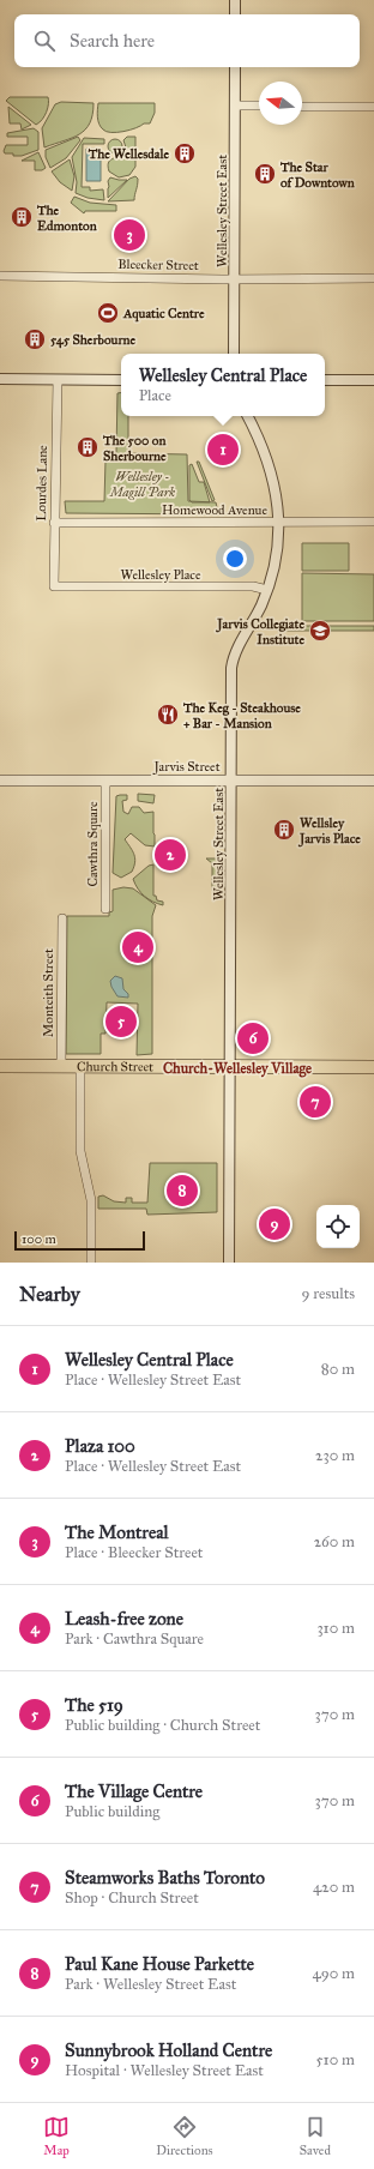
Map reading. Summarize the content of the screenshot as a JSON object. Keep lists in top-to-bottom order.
{
  "streets": {
    "main road": ["Jarvis Street", "Church Street"],
    "street": [
      "Wellesley Street East",
      "Bleecker Street",
      "Lourdes Lane",
      "Homewood Avenue",
      "Wellesley Place",
      "Cawthra Square",
      "Monteith Street"
    ]
  },
  "crossings": [
    ["Wellesley Street East", "Bleecker Street"],
    ["Wellesley Street East", "Homewood Avenue"],
    ["Wellesley Street East", "Wellesley Place"],
    ["Wellesley Street East", "Jarvis Street"],
    ["Wellesley Street East", "Church Street"],
    ["Lourdes Lane", "Homewood Avenue"],
    ["Lourdes Lane", "Wellesley Place"],
    ["Jarvis Street", "Cawthra Square"],
    ["Monteith Street", "Church Street"]
  ],
  "districts": ["Church-Wellesley Village"],
  "parks": ["Wellesley - Magill Park"],
  "places": {
    "building": [
      "The Wellesdale",
      "The Star of Downtown",
      "The Edmonton",
      "545 Sherbourne",
      "The 500 on Sherbourne",
      "Wellsley Jarvis Place"
    ],
    "sports": ["Aquatic Centre"],
    "school or university": ["Jarvis Collegiate Institute"],
    "restaurant": ["The Keg - Steakhouse + Bar - Mansion"]
  },
  "scale_bar": "100 m",
  "north": "left",
  "page": {
    "search": "Search here",
    "pins": [
      "3",
      "1",
      "2",
      "4",
      "5",
      "6",
      "7",
      "8",
      "9"
    ],
    "popup": ["Wellesley Central Place", "Place"],
    "scale": "100 m",
    "heading": ["Nearby", "9 results"],
    "list": [
      {
        "mark": "1",
        "name": "Wellesley Central Place",
        "note": "Place · Wellesley Street East",
        "value": "80 m"
      },
      {
        "mark": "2",
        "name": "Plaza 100",
        "note": "Place · Wellesley Street East",
        "value": "230 m"
      },
      {
        "mark": "3",
        "name": "The Montreal",
        "note": "Place · Bleecker Street",
        "value": "260 m"
      },
      {
        "mark": "4",
        "name": "Leash-free zone",
        "note": "Park · Cawthra Square",
        "value": "310 m"
      },
      {
        "mark": "5",
        "name": "The 519",
        "note": "Public building · Church Street",
        "value": "370 m"
      },
      {
        "mark": "6",
        "name": "The Village Centre",
        "note": "Public building",
        "value": "370 m"
      },
      {
        "mark": "7",
        "name": "Steamworks Baths Toronto",
        "note": "Shop · Church Street",
        "value": "420 m"
      },
      {
        "mark": "8",
        "name": "Paul Kane House Parkette",
        "note": "Park · Wellesley Street East",
        "value": "490 m"
      },
      {
        "mark": "9",
        "name": "Sunnybrook Holland Centre",
        "note": "Hospital · Wellesley Street East",
        "value": "510 m"
      }
    ],
    "nav": ["Map", "Directions", "Saved"]
  }
}
